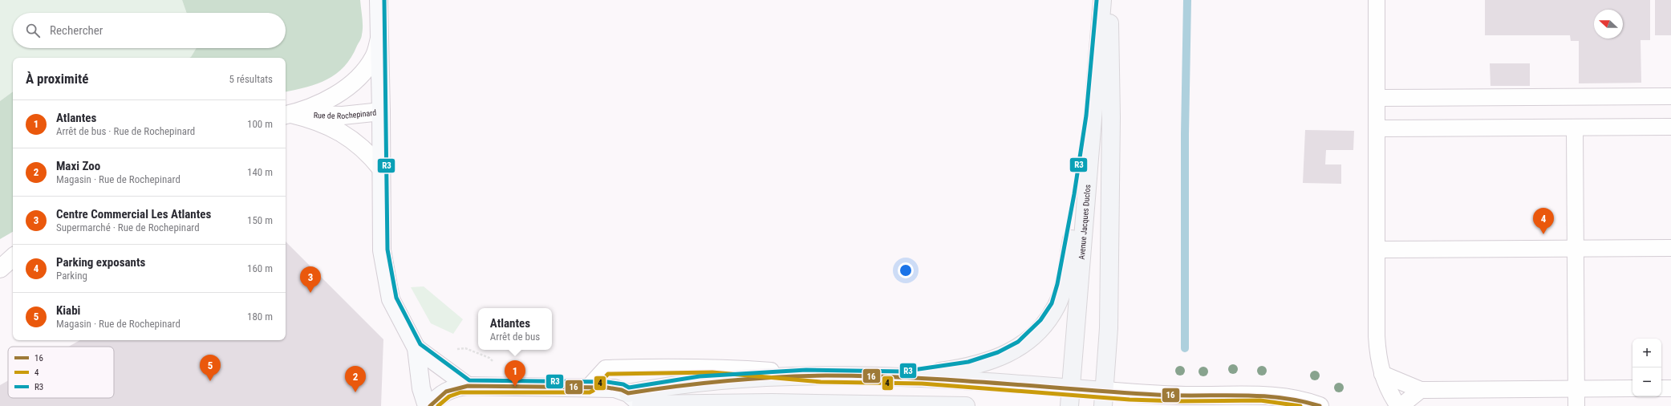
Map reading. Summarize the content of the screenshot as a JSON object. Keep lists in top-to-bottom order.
{
  "streets": {
    "main road": ["Avenue Jacques Duclos"],
    "street": ["Rue de Rochepinard"]
  },
  "lines": ["transit line R3", "transit line 4", "transit line 16"],
  "legend": ["16", "4", "R3"],
  "north": "left",
  "page": {
    "search": "Rechercher",
    "heading": ["À proximité", "5 résultats"],
    "list": [
      {
        "mark": "1",
        "name": "Atlantes",
        "note": "Arrêt de bus · Rue de Rochepinard",
        "value": "100 m"
      },
      {
        "mark": "2",
        "name": "Maxi Zoo",
        "note": "Magasin · Rue de Rochepinard",
        "value": "140 m"
      },
      {
        "mark": "3",
        "name": "Centre Commercial Les Atlantes",
        "note": "Supermarché · Rue de Rochepinard",
        "value": "150 m"
      },
      {
        "mark": "4",
        "name": "Parking exposants",
        "note": "Parking",
        "value": "160 m"
      },
      {
        "mark": "5",
        "name": "Kiabi",
        "note": "Magasin · Rue de Rochepinard",
        "value": "180 m"
      }
    ],
    "pins": [
      "4",
      "3",
      "5",
      "1",
      "2"
    ],
    "popup": ["Atlantes", "Arrêt de bus"],
    "map_buttons": ["+", "−"]
  }
}
